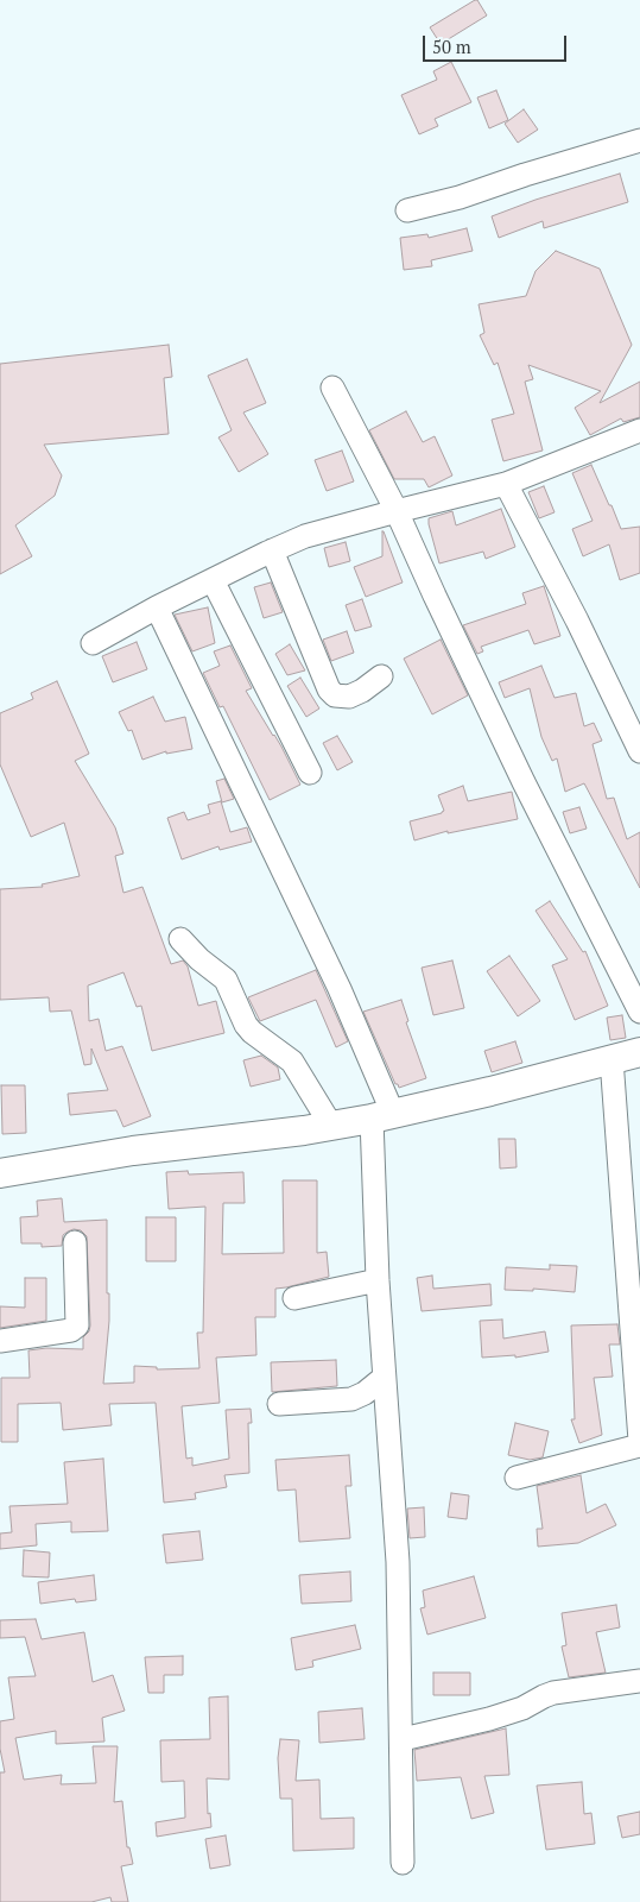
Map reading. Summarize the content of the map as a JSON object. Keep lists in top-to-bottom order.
{
  "scale_bar": "50 m"
}
